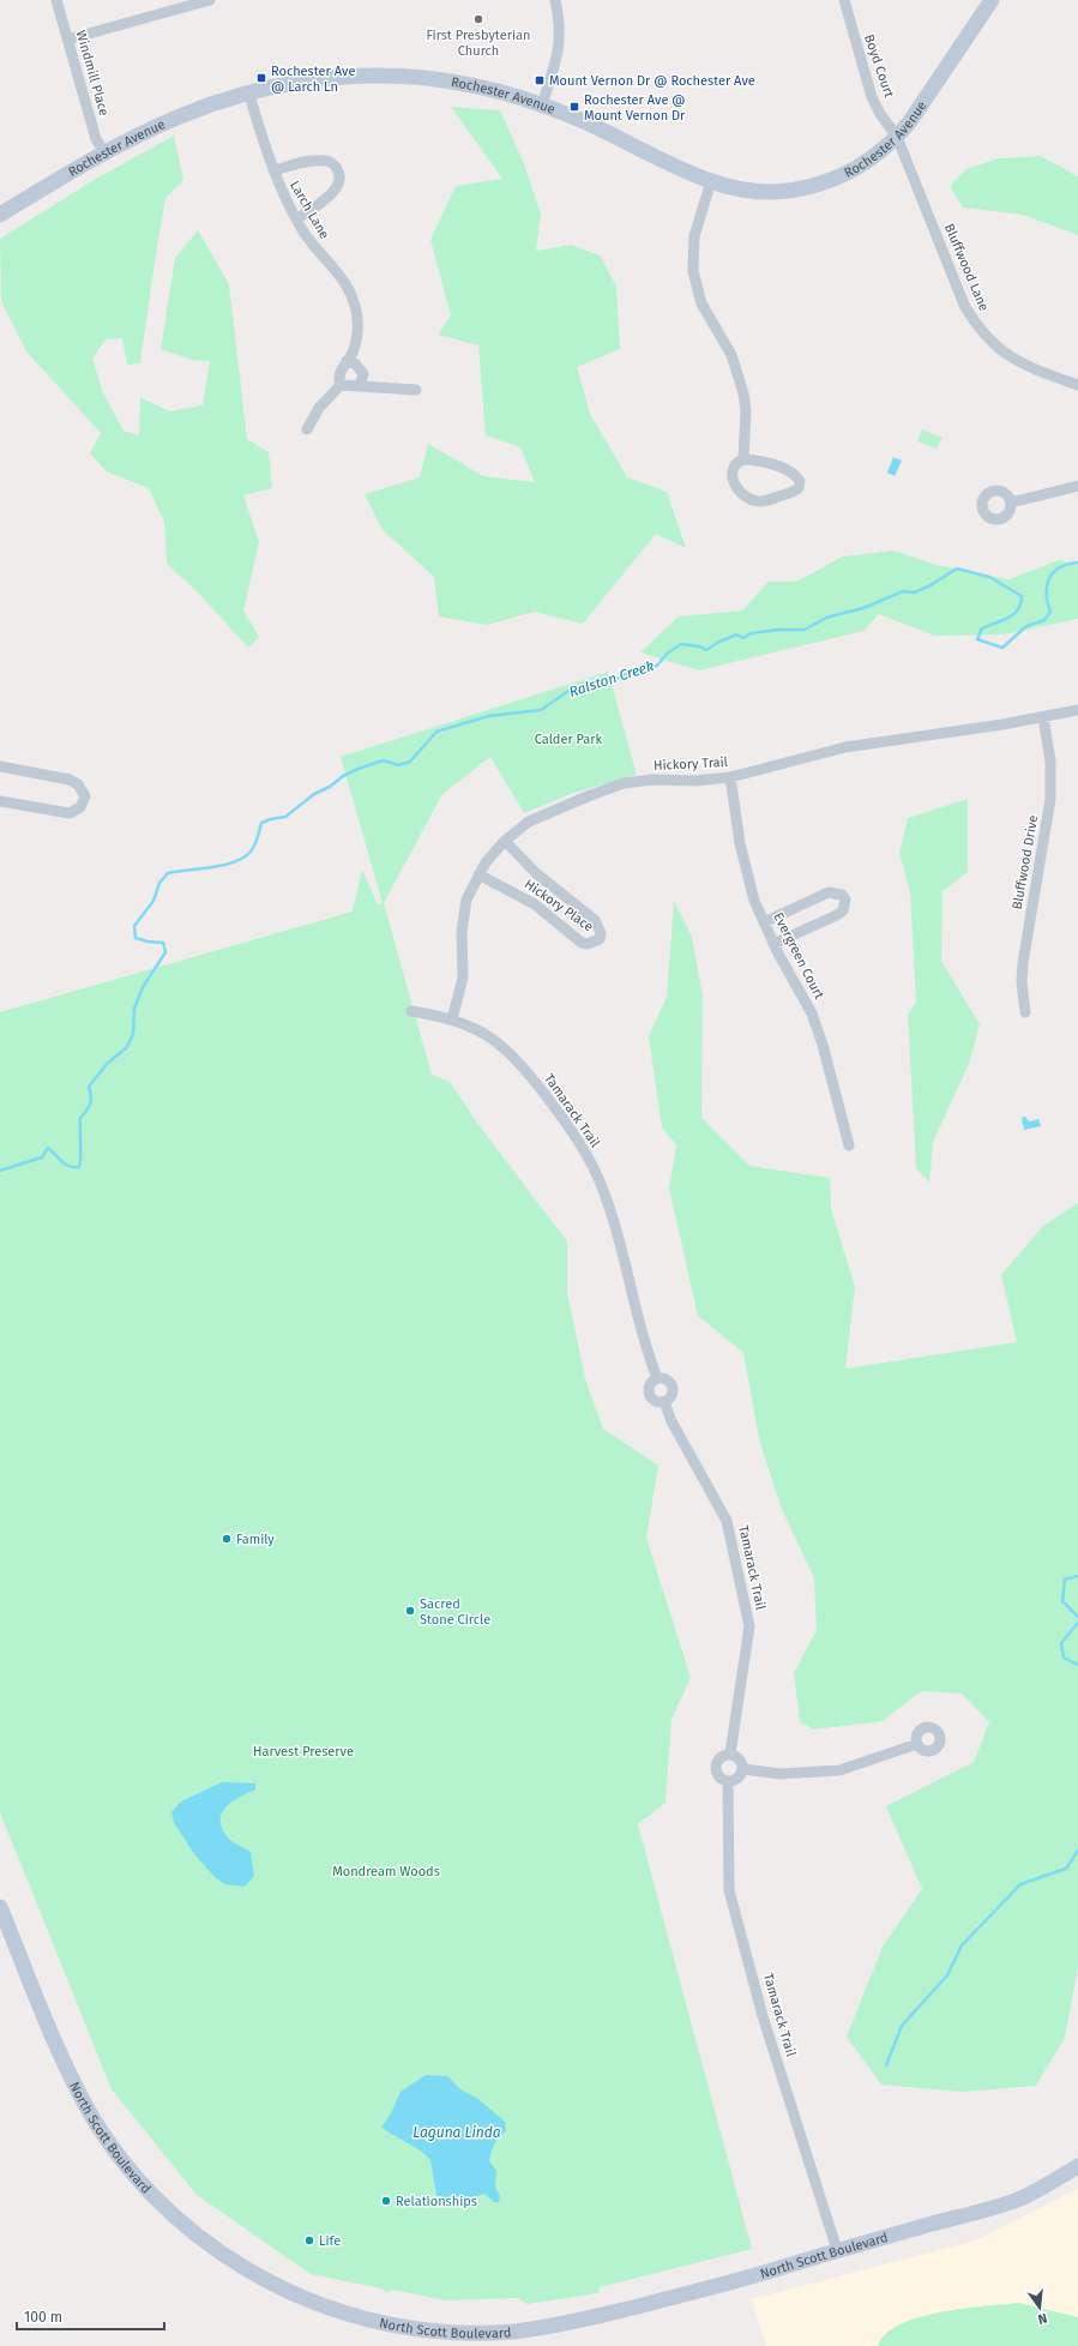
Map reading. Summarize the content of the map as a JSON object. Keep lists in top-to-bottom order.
{
  "streets": {
    "main road": ["Rochester Avenue", "North Scott Boulevard"],
    "street": [
      "Boyd Court",
      "Windmill Place",
      "Larch Lane",
      "Bluffwood Lane",
      "Hickory Trail",
      "Bluffwood Drive",
      "Hickory Place",
      "Evergreen Court",
      "Tamarack Trail"
    ]
  },
  "crossings": [
    ["Boyd Court", "Rochester Avenue"],
    ["Boyd Court", "Bluffwood Lane"],
    ["Windmill Place", "Rochester Avenue"],
    ["Rochester Avenue", "Larch Lane"],
    ["Rochester Avenue", "Bluffwood Lane"],
    ["Hickory Trail", "Bluffwood Drive"],
    ["Hickory Trail", "Hickory Place"],
    ["Hickory Trail", "Evergreen Court"],
    ["Hickory Trail", "Tamarack Trail"],
    ["Tamarack Trail", "North Scott Boulevard"]
  ],
  "water": ["Ralston Creek", "Laguna Linda"],
  "parks": ["Calder Park", "Harvest Preserve", "Mondream Woods"],
  "places": {
    "other": [
      "First Presbyterian Church",
      "Family",
      "Sacred Stone Circle",
      "Relationships",
      "Life"
    ],
    "transit": ["Rochester Ave @ Larch Ln", "Mount Vernon Dr @ Rochester Ave", "Rochester Ave @ Mount Vernon Dr"]
  },
  "scale_bar": "100 m",
  "north": "bottom"
}
